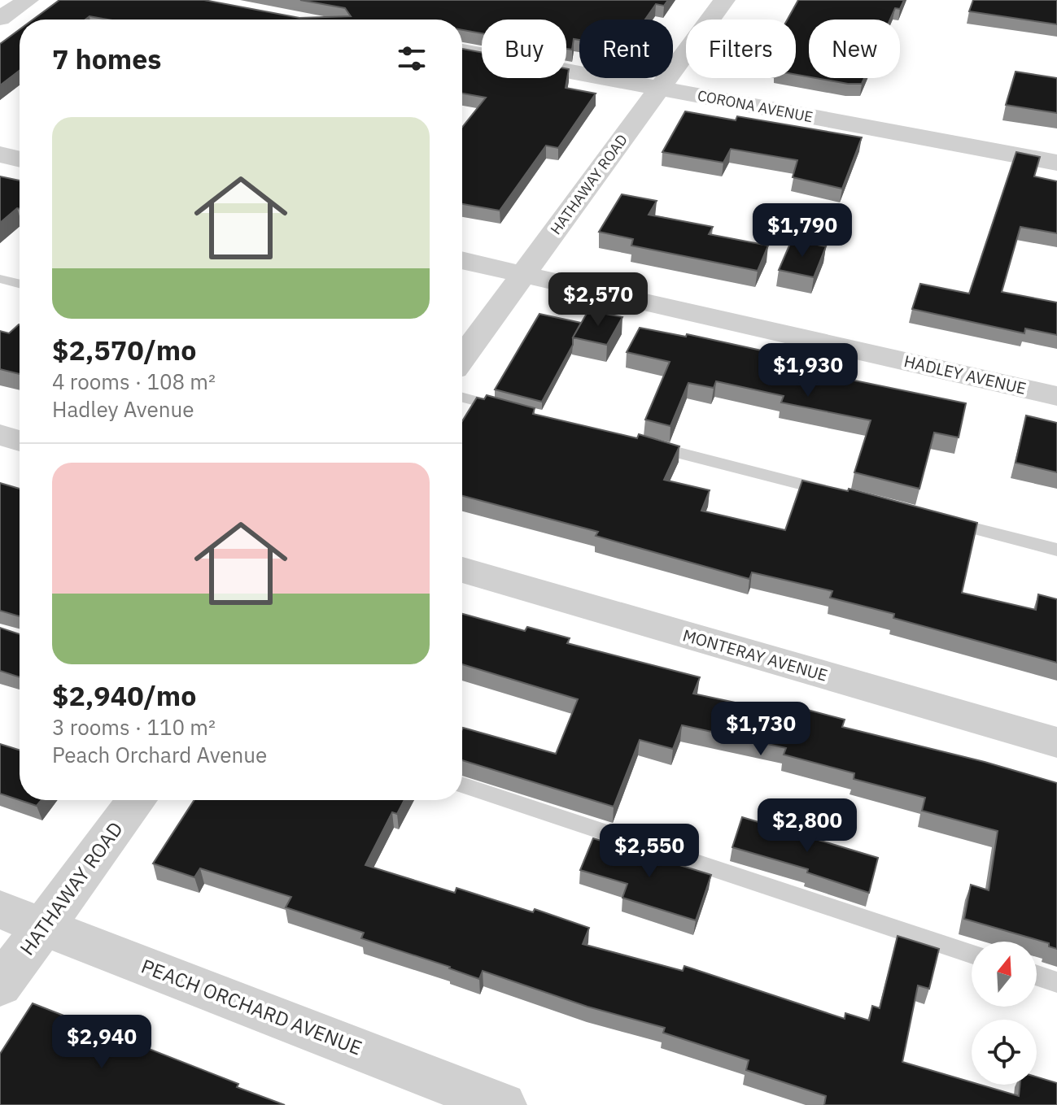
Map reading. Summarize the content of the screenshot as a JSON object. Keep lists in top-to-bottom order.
{
  "streets": {
    "street": [
      "CORONA AVENUE",
      "HATHAWAY ROAD",
      "HADLEY AVENUE",
      "MONTERAY AVENUE",
      "PEACH ORCHARD AVENUE"
    ]
  },
  "crossings": [
    ["CORONA AVENUE", "HATHAWAY ROAD"],
    ["HATHAWAY ROAD", "HADLEY AVENUE"],
    ["HATHAWAY ROAD", "PEACH ORCHARD AVENUE"]
  ],
  "north": "top",
  "page": {
    "chip": [
      "Buy",
      "Rent",
      "Filters",
      "New"
    ],
    "heading": "7 homes",
    "list": [
      {
        "name": "$2,570/mo",
        "note": "4 rooms · 108 m² · Hadley Avenue"
      },
      {
        "name": "$2,940/mo",
        "note": "3 rooms · 110 m² · Peach Orchard Avenue"
      }
    ],
    "price": [
      "$1,790",
      "$2,570",
      "$1,930",
      "$1,730",
      "$2,800",
      "$2,550",
      "$2,940"
    ]
  }
}
